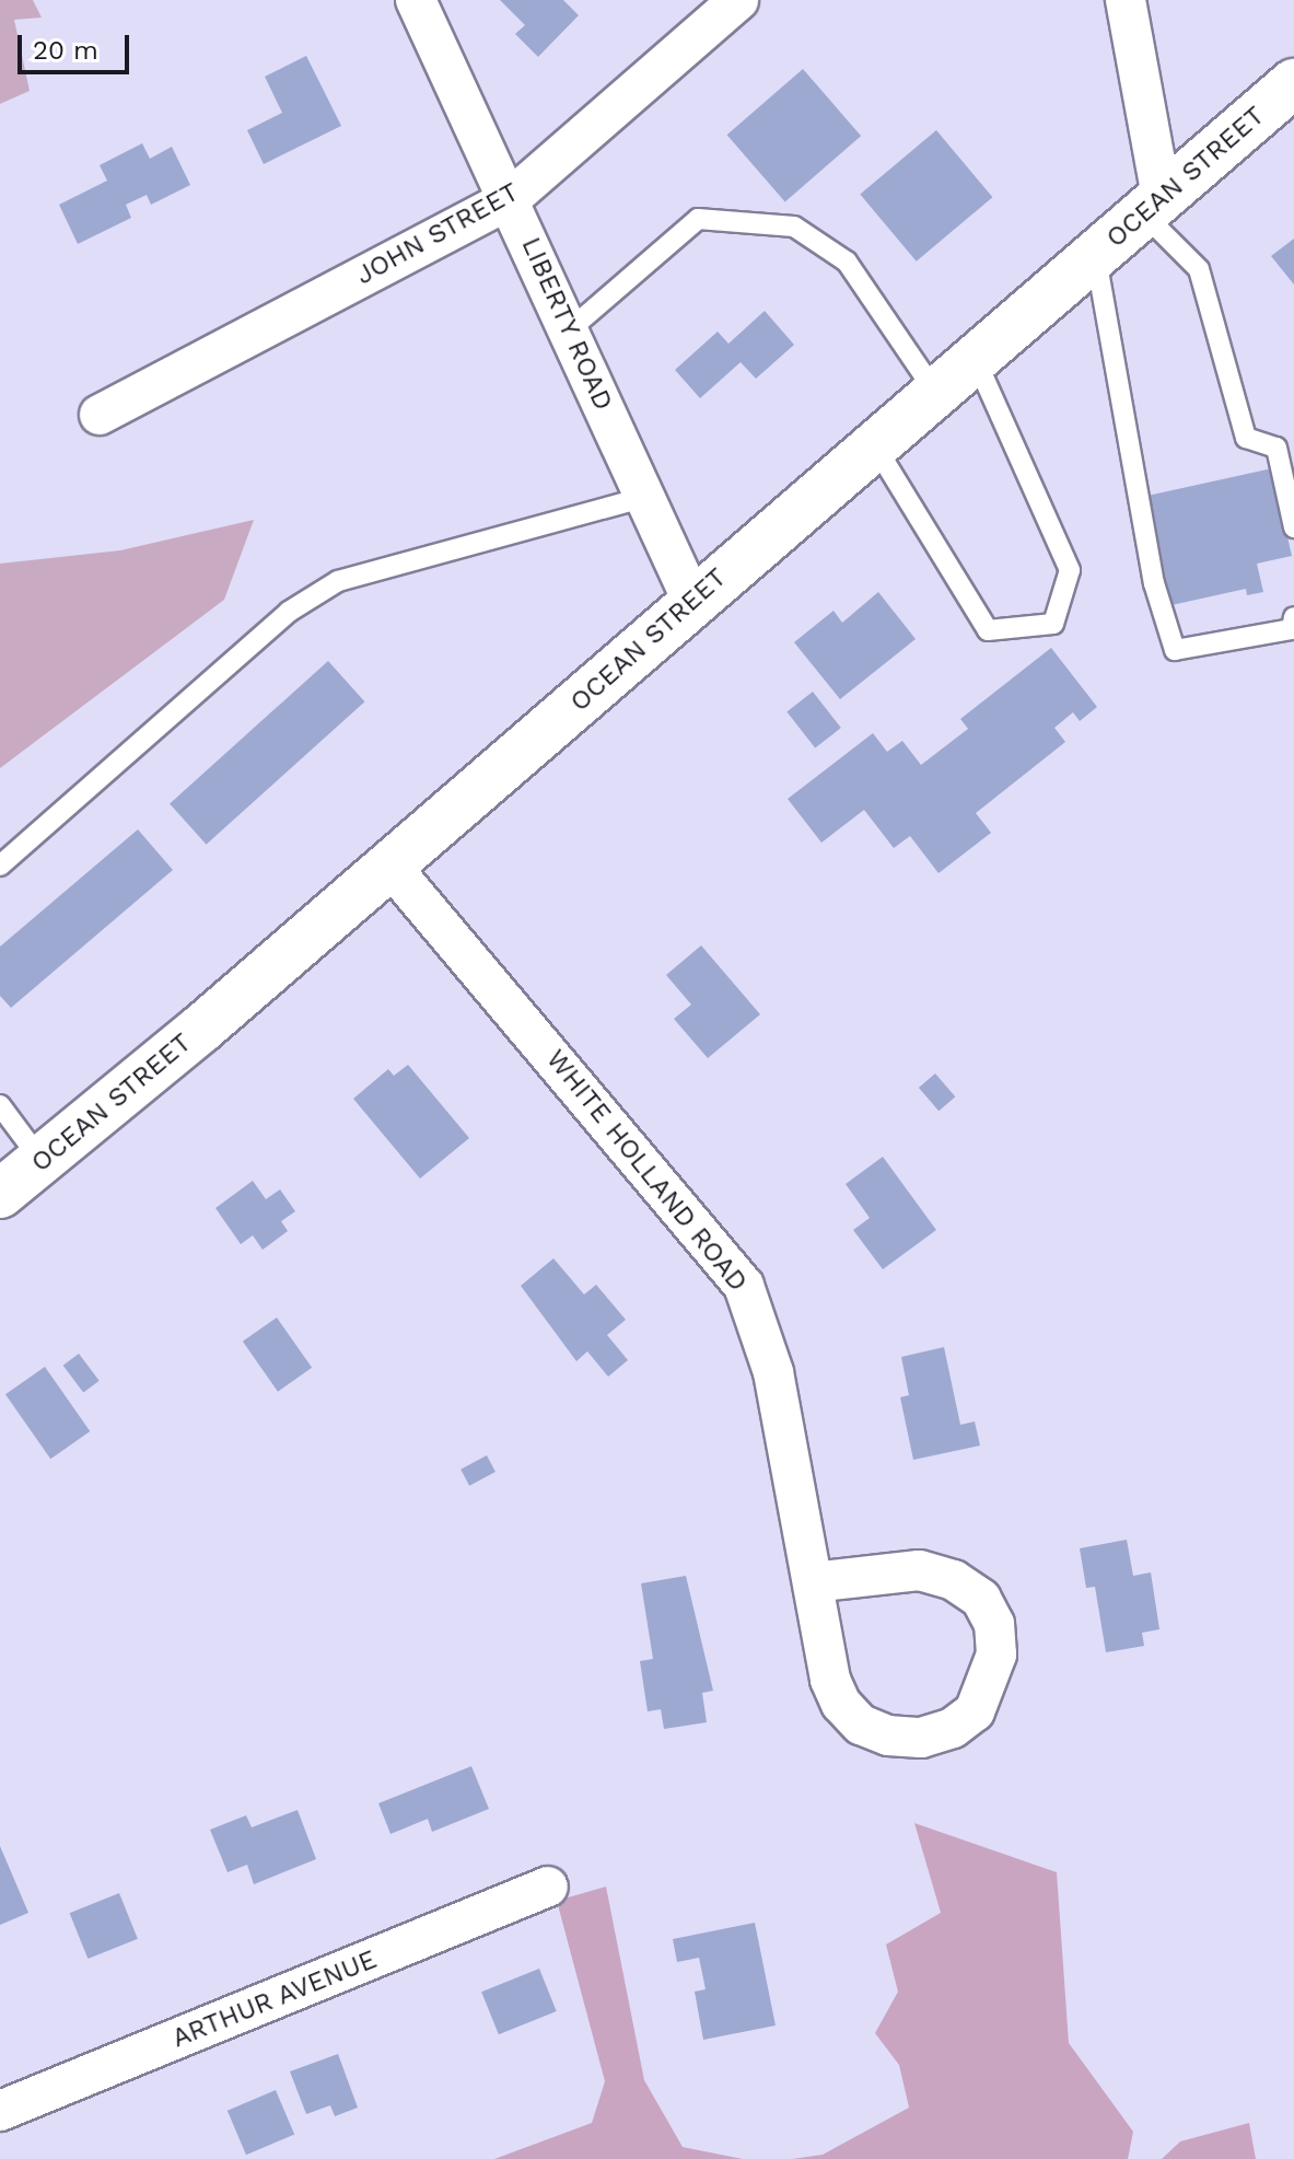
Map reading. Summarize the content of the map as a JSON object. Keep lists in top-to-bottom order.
{
  "streets": {
    "main road": ["OCEAN STREET"],
    "street": [
      "JOHN STREET",
      "LIBERTY ROAD",
      "WHITE HOLLAND ROAD",
      "ARTHUR AVENUE"
    ]
  },
  "crossings": [
    ["OCEAN STREET", "LIBERTY ROAD"],
    ["OCEAN STREET", "WHITE HOLLAND ROAD"],
    ["JOHN STREET", "LIBERTY ROAD"]
  ],
  "scale_bar": "20 m"
}
